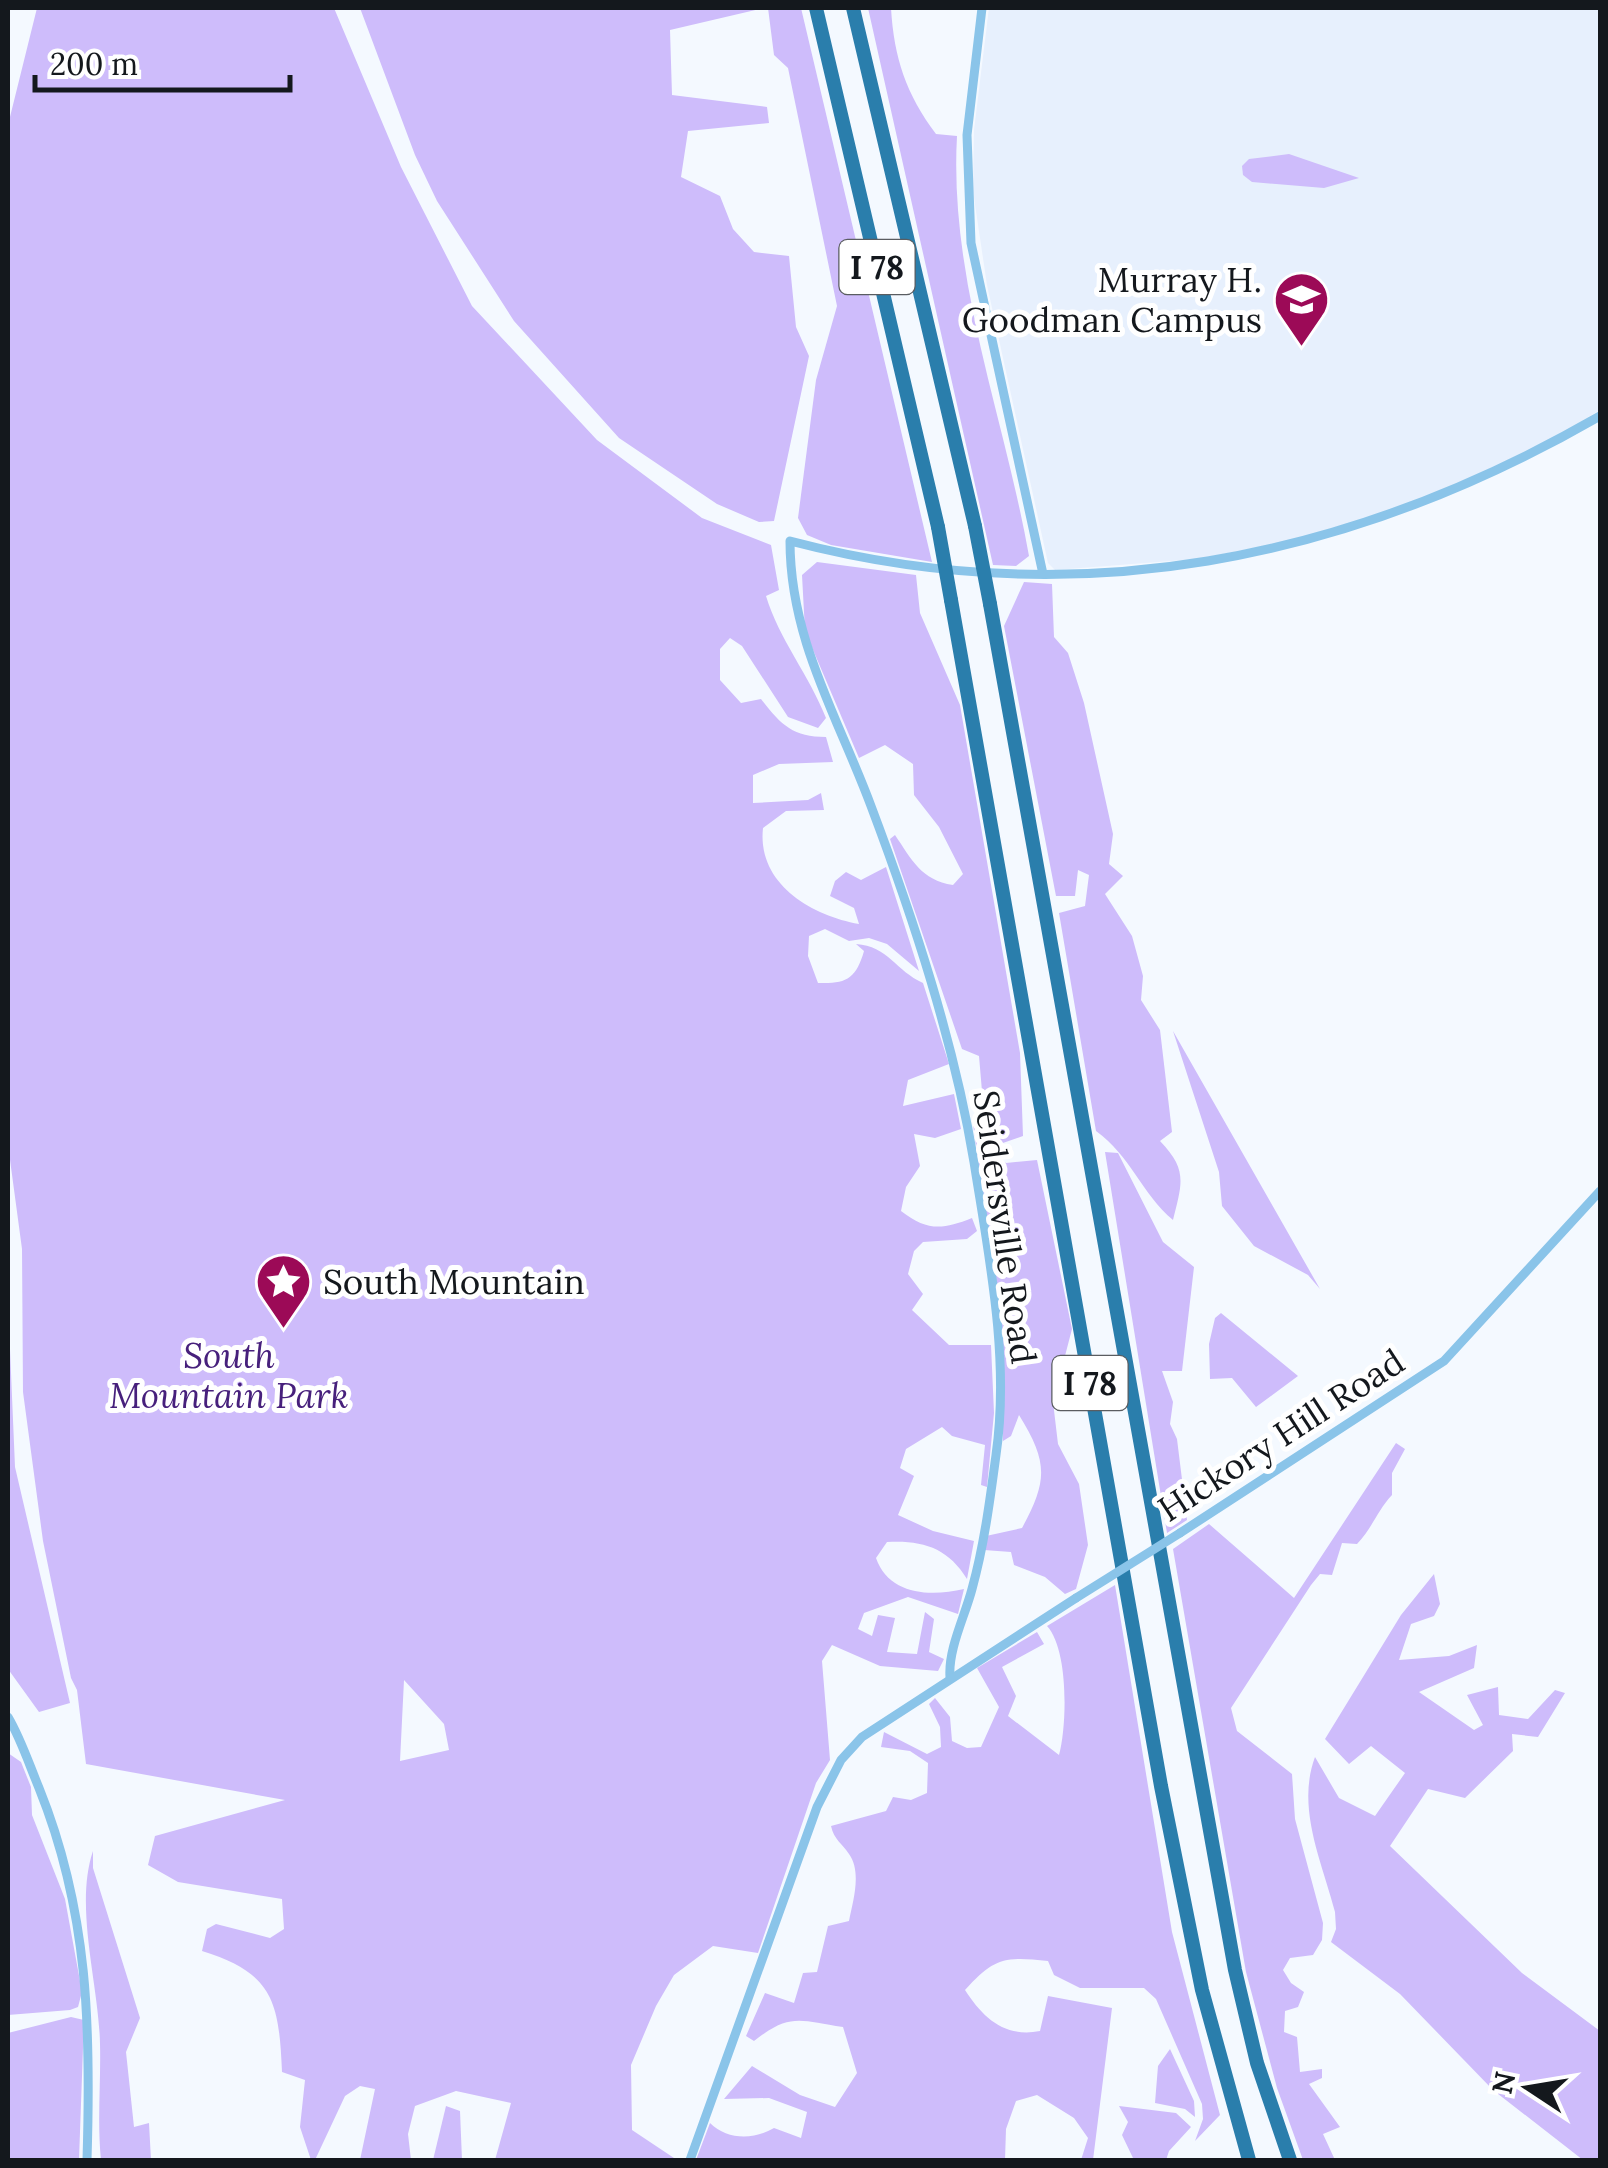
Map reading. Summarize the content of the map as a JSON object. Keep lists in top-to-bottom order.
{
  "streets": {
    "highway": ["I 78"],
    "street": ["Seidersville Road", "Hickory Hill Road"]
  },
  "crossings": [
    ["Seidersville Road", "Hickory Hill Road"]
  ],
  "parks": ["South Mountain Park"],
  "places": {
    "school or university": ["Murray H. Goodman Campus"],
    "place": ["South Mountain"]
  },
  "scale_bar": "200 m",
  "north": "left"
}
